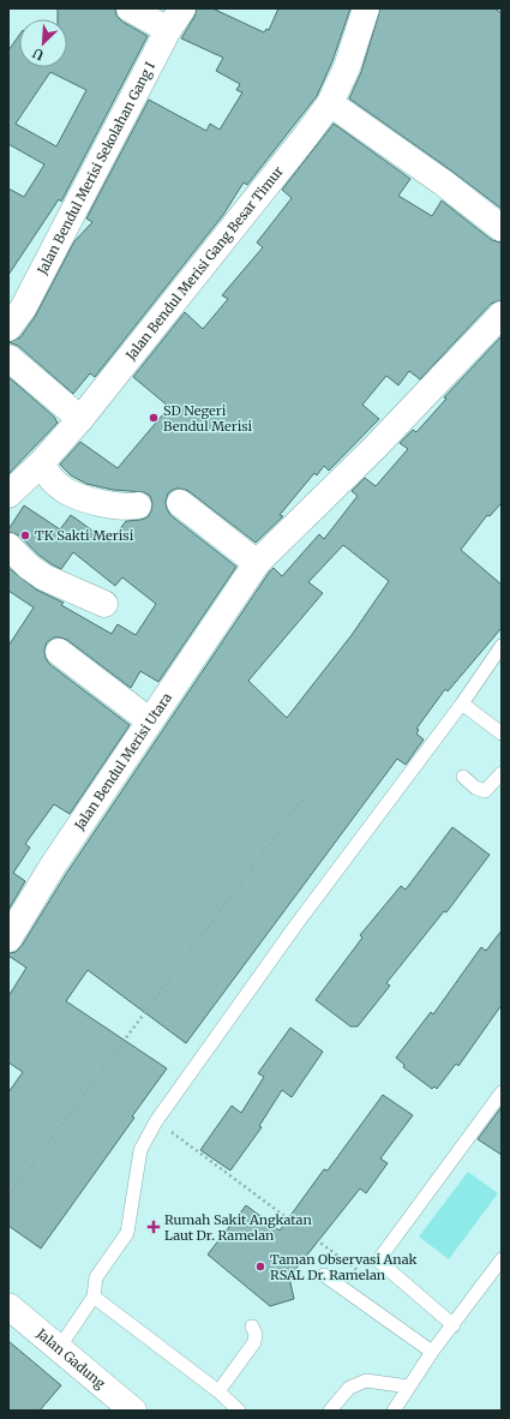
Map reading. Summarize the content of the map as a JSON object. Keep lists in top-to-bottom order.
{
  "streets": {
    "street": [
      "Jalan Bendul Merisi Sekolahan Gang I",
      "Jalan Bendul Merisi Gang Besar Timur",
      "Jalan Bendul Merisi Utara",
      "Jalan Gadung"
    ]
  },
  "places": {
    "other": ["SD Negeri Bendul Merisi", "TK Sakti Merisi", "Taman Observasi Anak RSAL Dr. Ramelan"],
    "health": ["Rumah Sakit Angkatan Laut Dr. Ramelan"]
  },
  "north": "bottom left"
}
